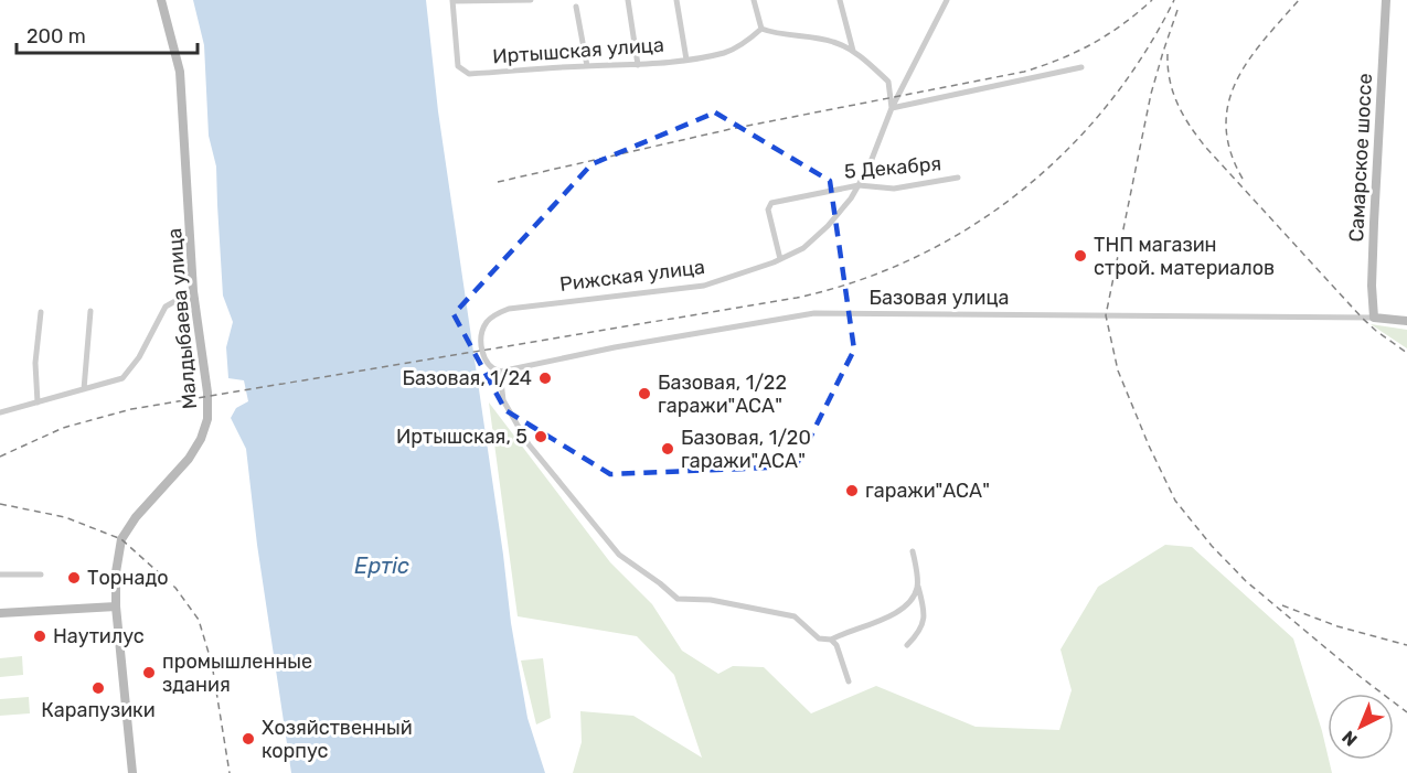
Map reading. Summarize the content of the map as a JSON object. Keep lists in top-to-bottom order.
{
  "streets": {
    "main road": ["Самарское шоссе", "Базовая улица", "Малдыбаева улица"],
    "street": ["Иртышская улица", "5 Декабря", "Рижская улица"]
  },
  "crossings": [
    ["Самарское шоссе", "Базовая улица"],
    ["5 Декабря", "Рижская улица"],
    ["Рижская улица", "Базовая улица"]
  ],
  "water": ["Ертіс"],
  "places": [
    "ТНП магазин строй. материалов",
    "Базовая, 1/24",
    "Базовая, 1/22 гаражи\"ACА\"",
    "Иртышская, 5",
    "Базовая, 1/20 гаражи\"ACА\"",
    "гаражи\"ACА\"",
    "Торнадо",
    "Наутилус",
    "промышленные здания",
    "Карапузики",
    "Хозяйственный корпус"
  ],
  "scale_bar": "200 m",
  "north": "bottom left"
}
